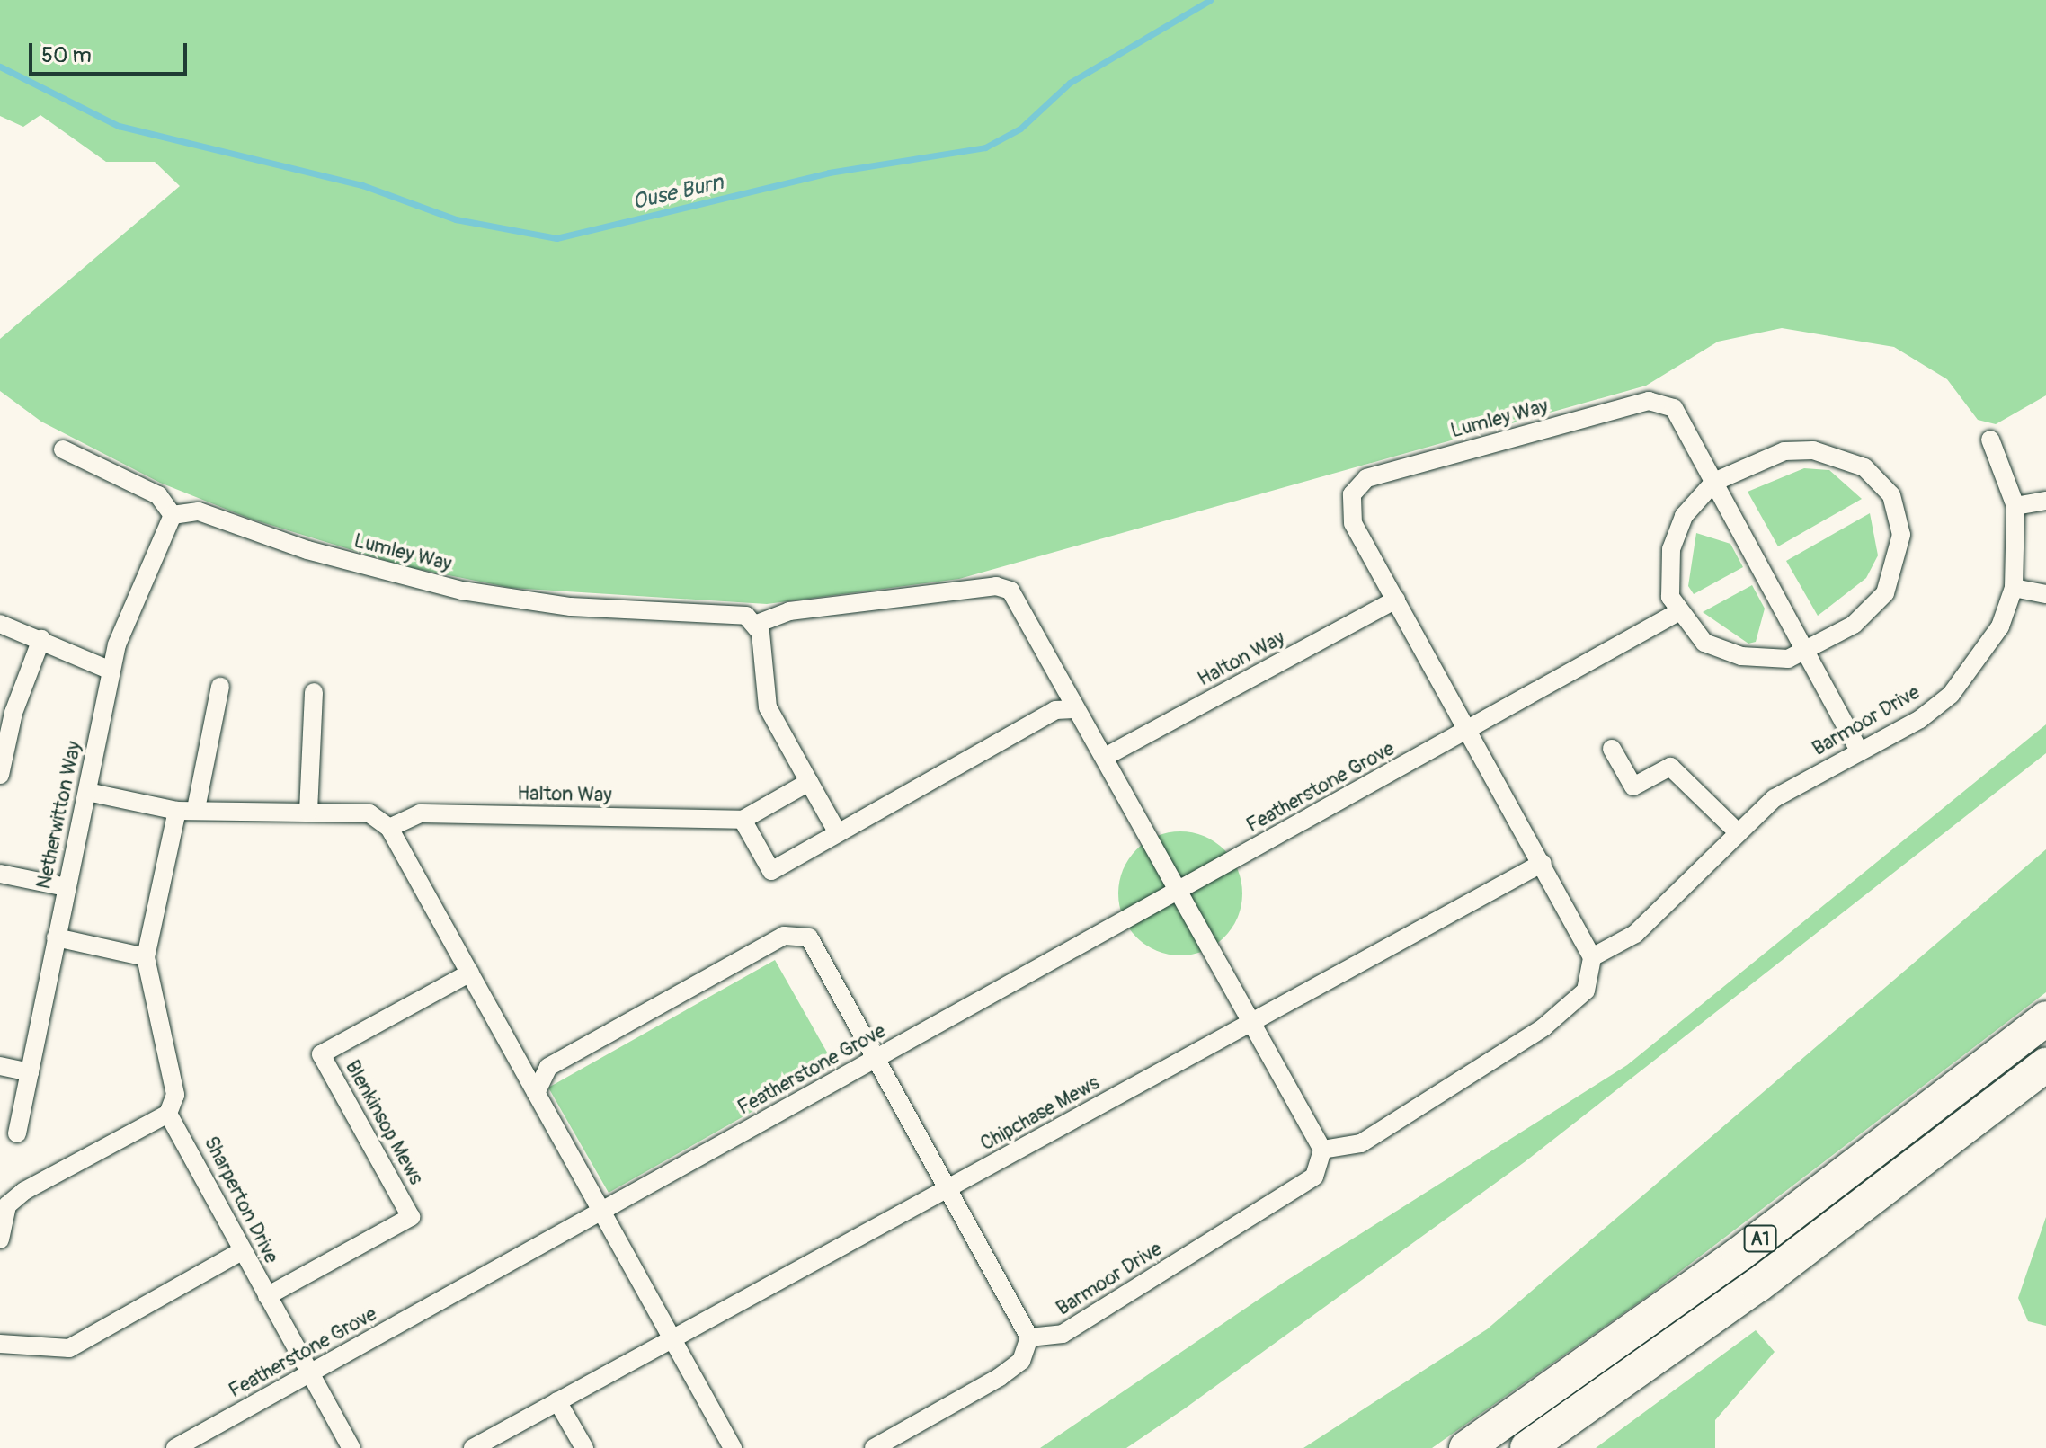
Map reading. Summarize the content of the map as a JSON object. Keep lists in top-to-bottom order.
{
  "streets": {
    "highway": ["A1"],
    "street": [
      "Lumley Way",
      "Halton Way",
      "Barmoor Drive",
      "Featherstone Grove",
      "Netherwitton Way",
      "Chipchase Mews",
      "Blenkinsop Mews",
      "Sharperton Drive"
    ]
  },
  "crossings": [
    ["Lumley Way", "Halton Way"],
    ["Lumley Way", "Netherwitton Way"],
    ["Featherstone Grove", "Sharperton Drive"],
    ["Blenkinsop Mews", "Sharperton Drive"]
  ],
  "water": ["Ouse Burn"],
  "scale_bar": "50 m"
}
